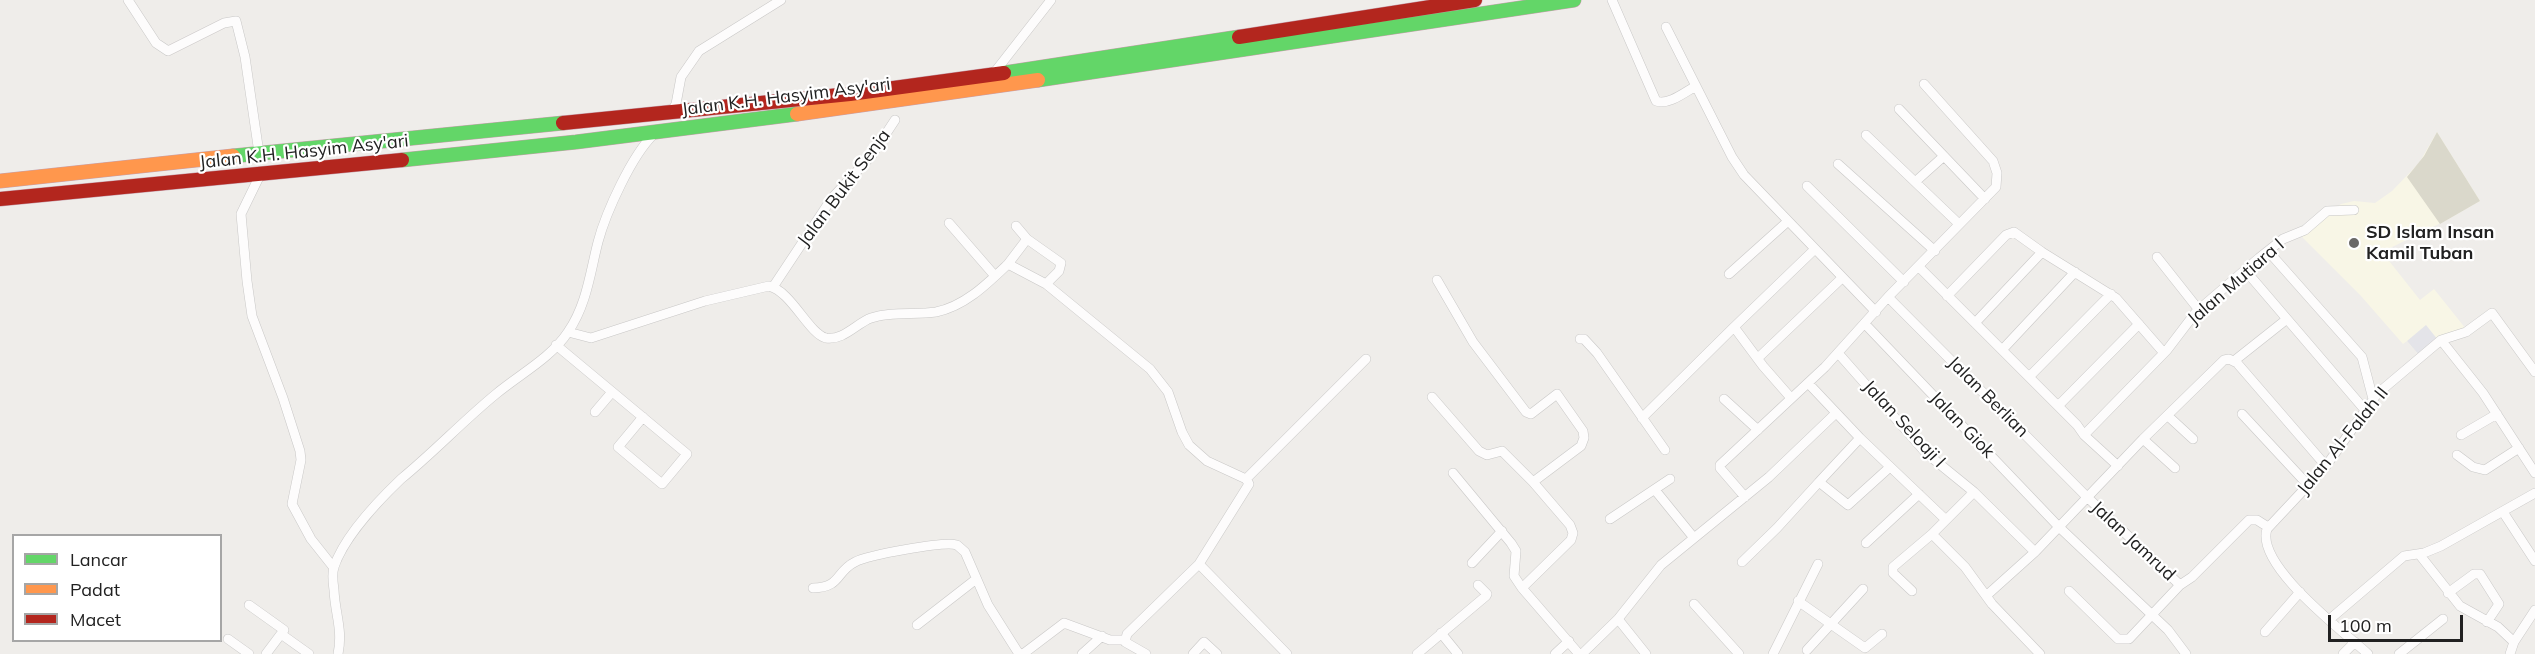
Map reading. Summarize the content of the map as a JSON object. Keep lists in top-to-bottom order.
{
  "streets": {
    "highway": ["Jalan K.H. Hasyim Asy'ari"],
    "street": [
      "Jalan Bukit Senja",
      "Jalan Mutiara I",
      "Jalan Berlian",
      "Jalan Seloaji I",
      "Jalan Giok",
      "Jalan Al-Falah II",
      "Jalan Jamrud"
    ]
  },
  "crossings": [
    ["Jalan Berlian", "Jalan Jamrud"]
  ],
  "places": ["SD Islam Insan Kamil Tuban"],
  "legend": ["Lancar", "Padat", "Macet"],
  "scale_bar": "100 m"
}
